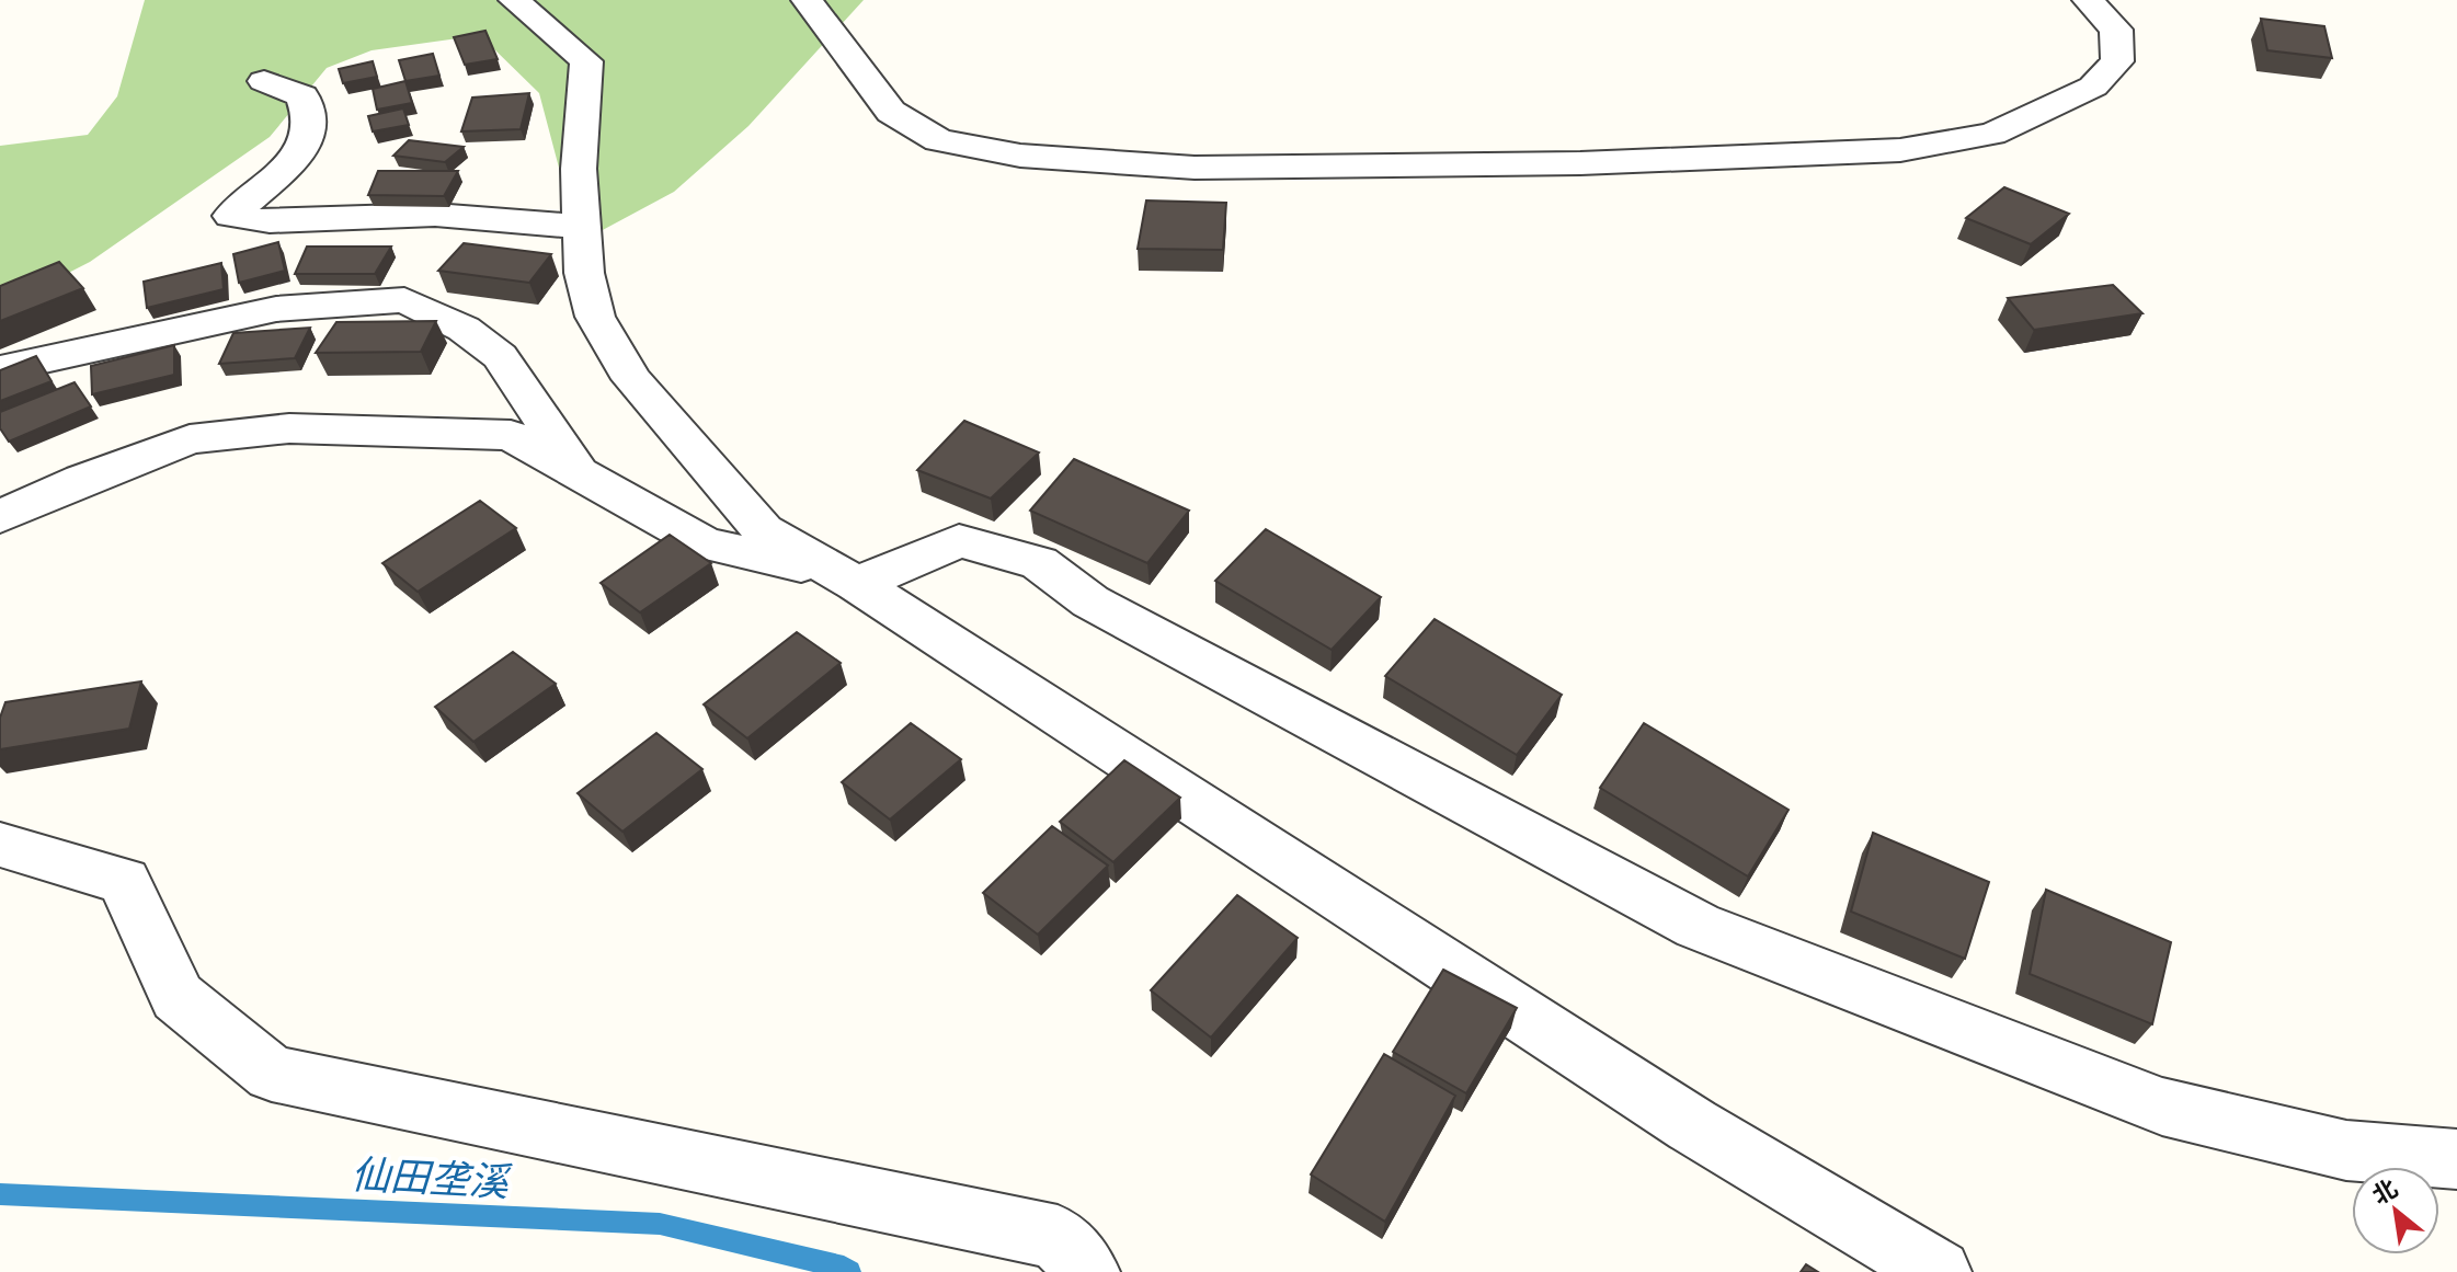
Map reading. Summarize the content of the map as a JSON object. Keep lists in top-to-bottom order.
{
  "water": ["仙田垄溪"],
  "north": "top left"
}
